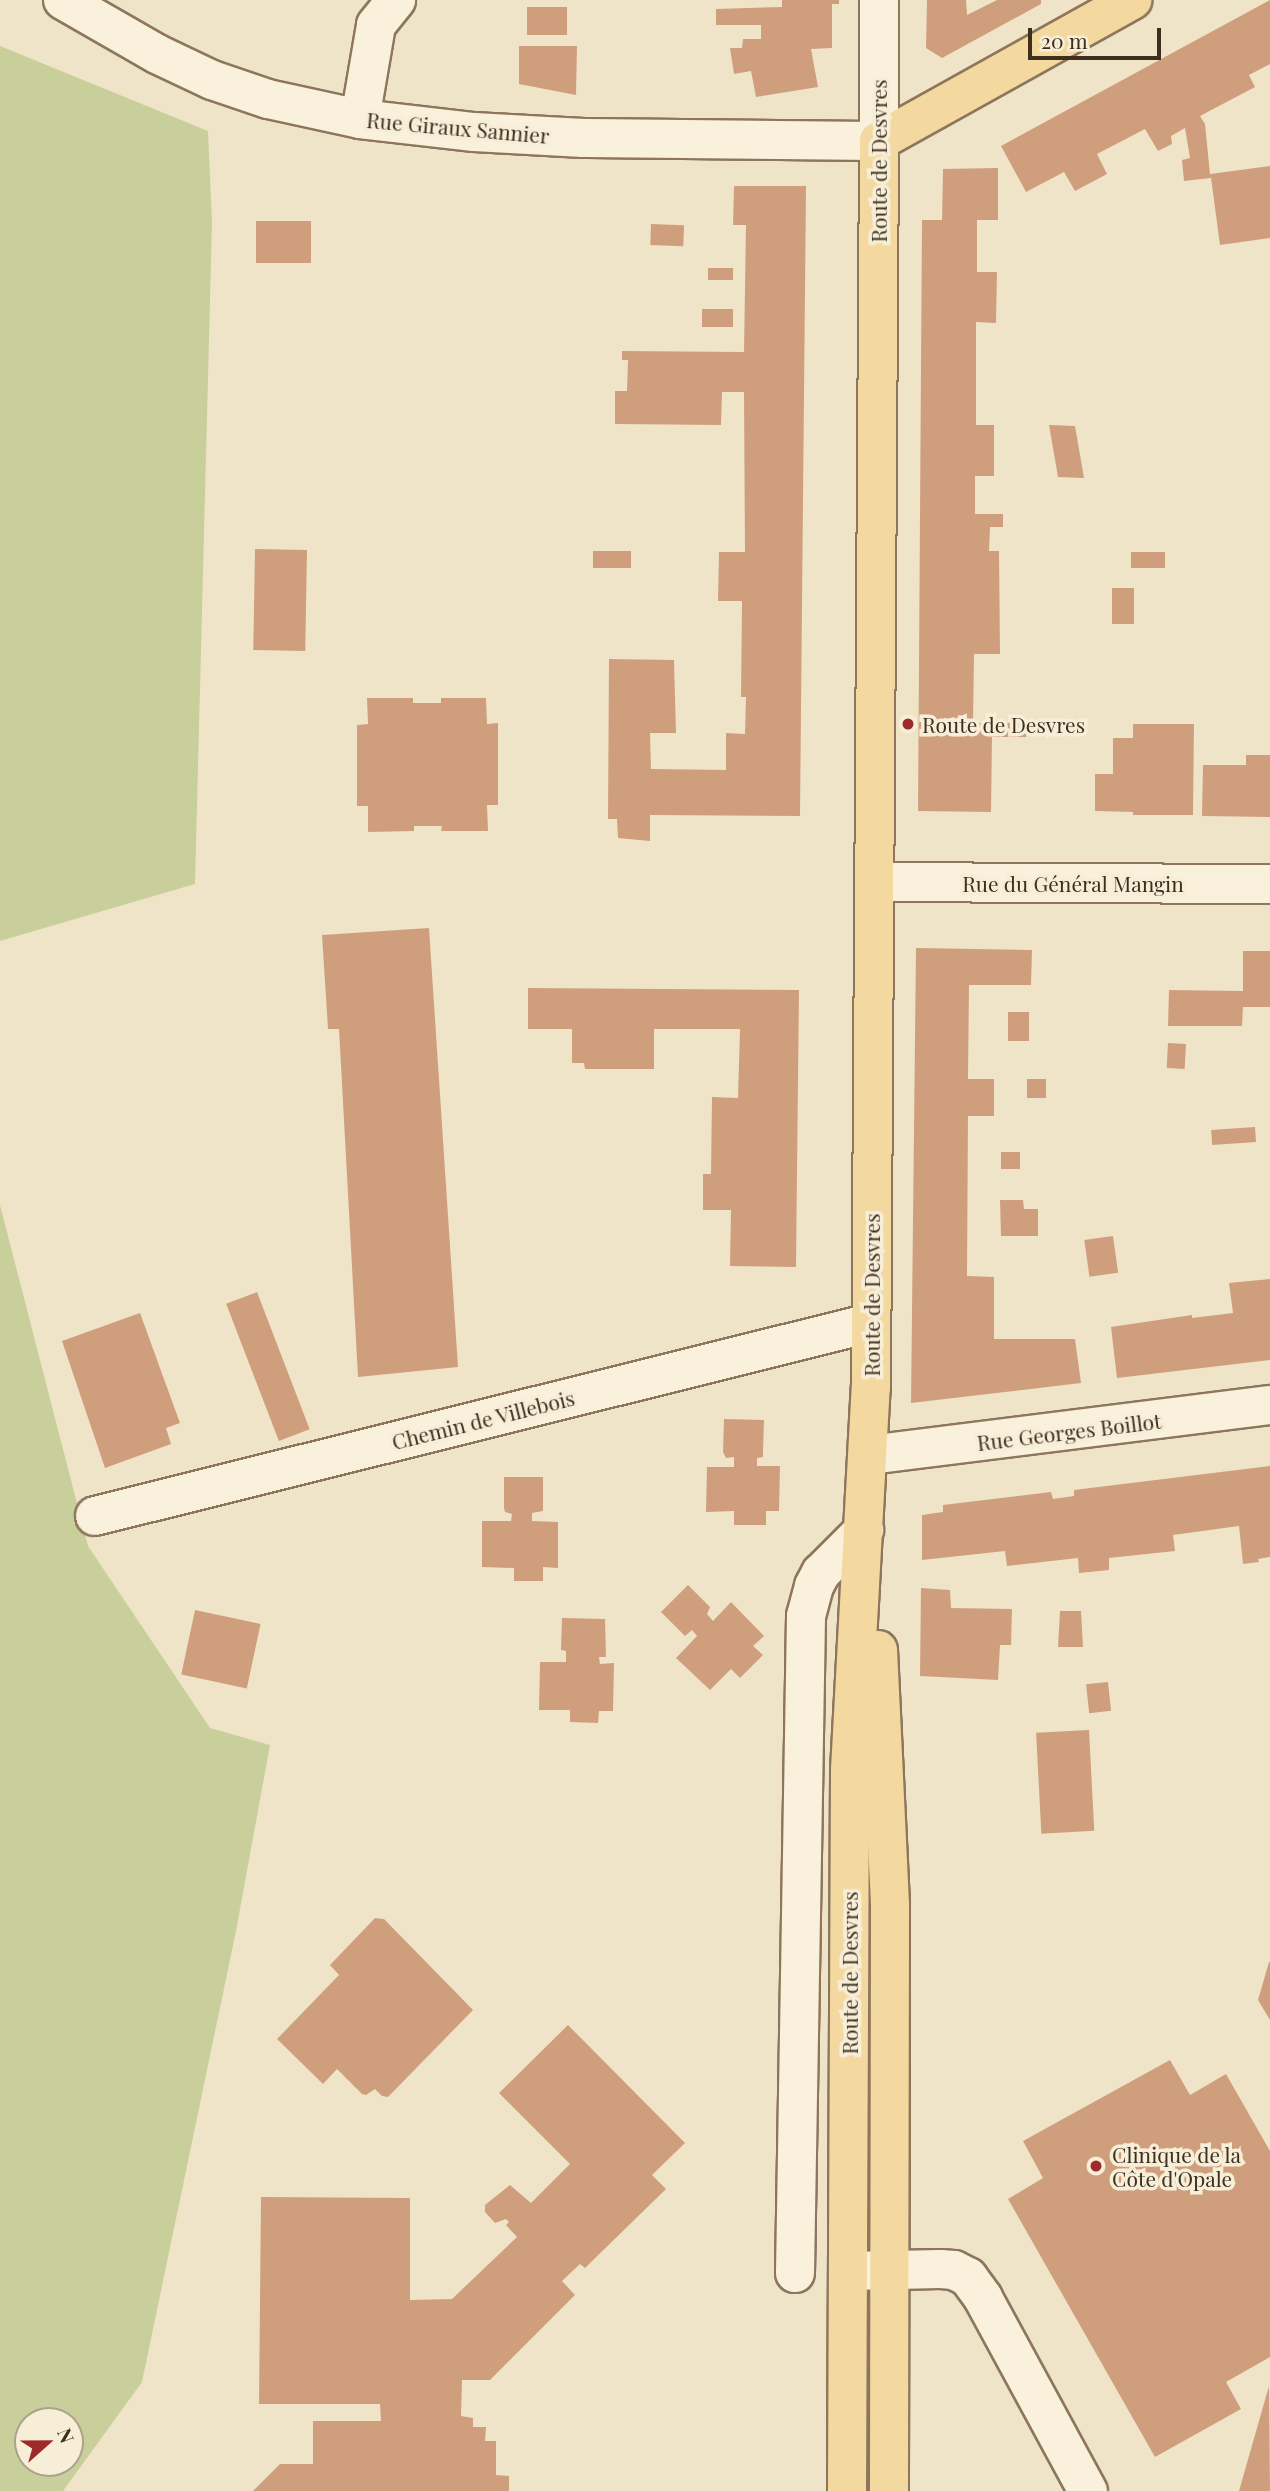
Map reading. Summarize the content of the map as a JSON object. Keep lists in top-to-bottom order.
{
  "streets": {
    "main road": ["Route de Desvres"],
    "street": [
      "Rue Giraux Sannier",
      "Rue du Général Mangin",
      "Chemin de Villebois",
      "Rue Georges Boillot"
    ]
  },
  "crossings": [
    ["Rue Giraux Sannier", "Route de Desvres"],
    ["Route de Desvres", "Rue du Général Mangin"],
    ["Route de Desvres", "Chemin de Villebois"],
    ["Route de Desvres", "Rue Georges Boillot"]
  ],
  "places": ["Route de Desvres", "Clinique de la Côte d'Opale"],
  "scale_bar": "20 m",
  "north": "right"
}
